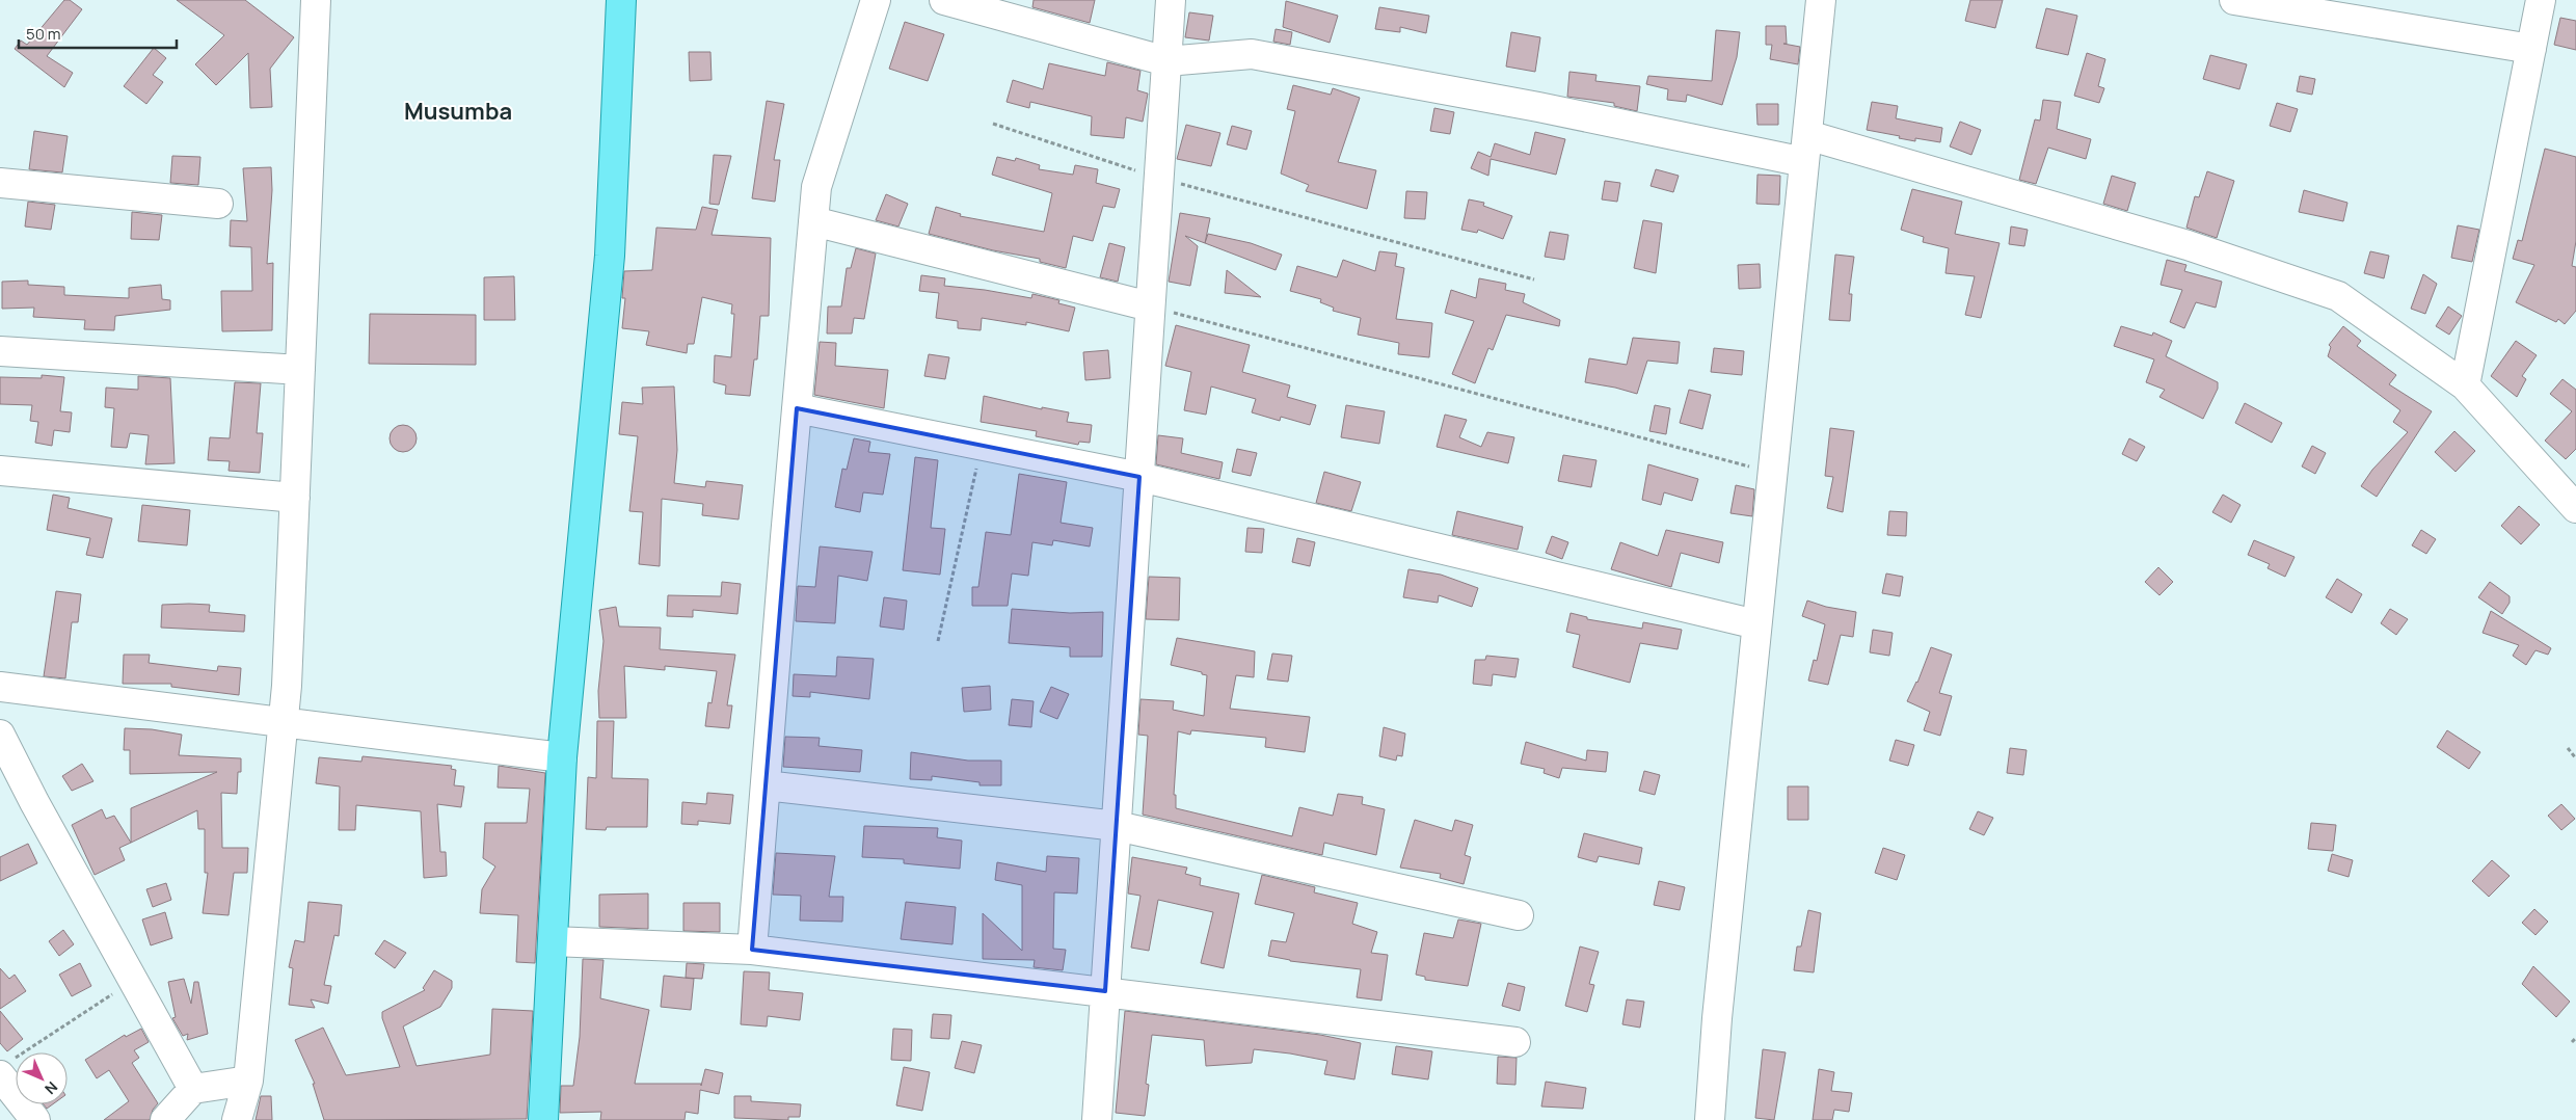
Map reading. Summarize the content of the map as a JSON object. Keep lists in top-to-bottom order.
{
  "districts": ["Musumba"],
  "scale_bar": "50 m",
  "north": "bottom right"
}
